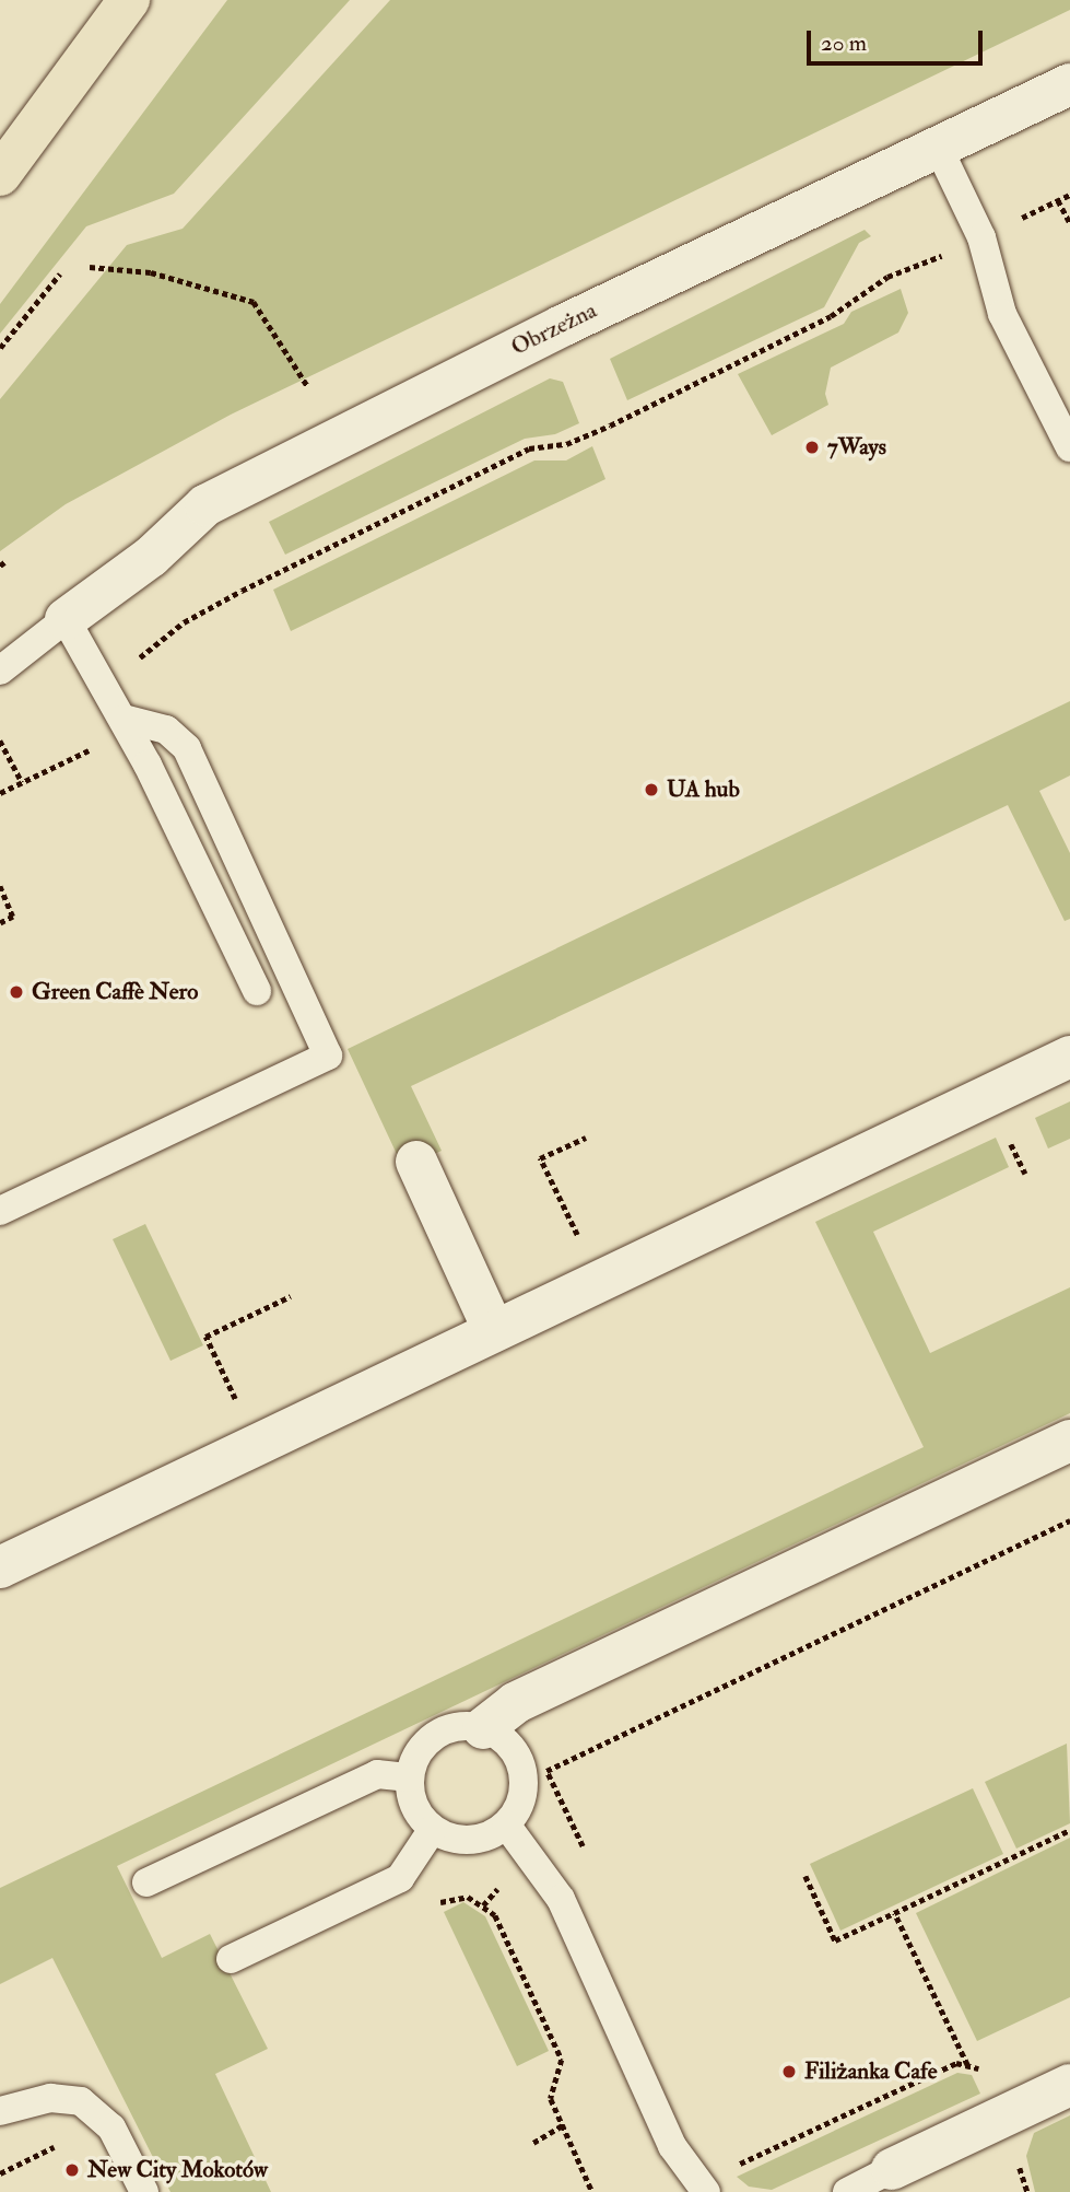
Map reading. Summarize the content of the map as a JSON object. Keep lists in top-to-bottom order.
{
  "streets": {
    "street": ["Obrzeżna"]
  },
  "places": [
    "7Ways",
    "UA hub",
    "Green Caffè Nero",
    "Filiżanka Cafe",
    "New City Mokotów"
  ],
  "scale_bar": "20 m"
}
